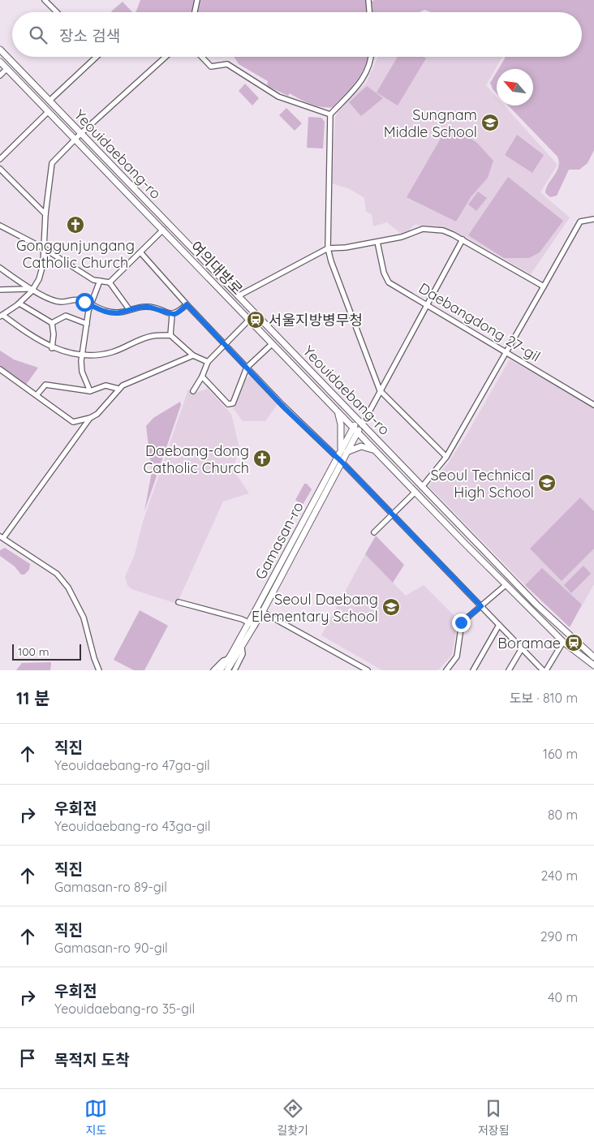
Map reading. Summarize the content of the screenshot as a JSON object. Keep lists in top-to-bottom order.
{
  "streets": {
    "main road": ["Yeouidaebang-ro", "여의대방로", "Gamasan-ro"],
    "street": ["Daebangdong 27-gil"]
  },
  "crossings": [
    ["Yeouidaebang-ro", "Gamasan-ro"],
    ["여의대방로", "Gamasan-ro"]
  ],
  "places": {
    "school or university": ["Sungnam Middle School", "Seoul Technical High School", "Seoul Daebang Elementary School"],
    "church": ["Gonggunjungang Catholic Church", "Daebang-dong Catholic Church"],
    "station": ["서울지방병무청", "Boramae"]
  },
  "scale_bar": "100 m",
  "north": "top left",
  "page": {
    "search": "장소 검색",
    "scale": "100 m",
    "heading": ["11 분", "도보 · 810 m"],
    "list": [
      ["직진", "Yeouidaebang-ro 47ga-gil", "160 m"],
      ["우회전", "Yeouidaebang-ro 43ga-gil", "80 m"],
      ["직진", "Gamasan-ro 89-gil", "240 m"],
      ["직진", "Gamasan-ro 90-gil", "290 m"],
      ["우회전", "Yeouidaebang-ro 35-gil", "40 m"],
      "목적지 도착"
    ],
    "nav": ["지도", "길찾기", "저장됨"]
  }
}
